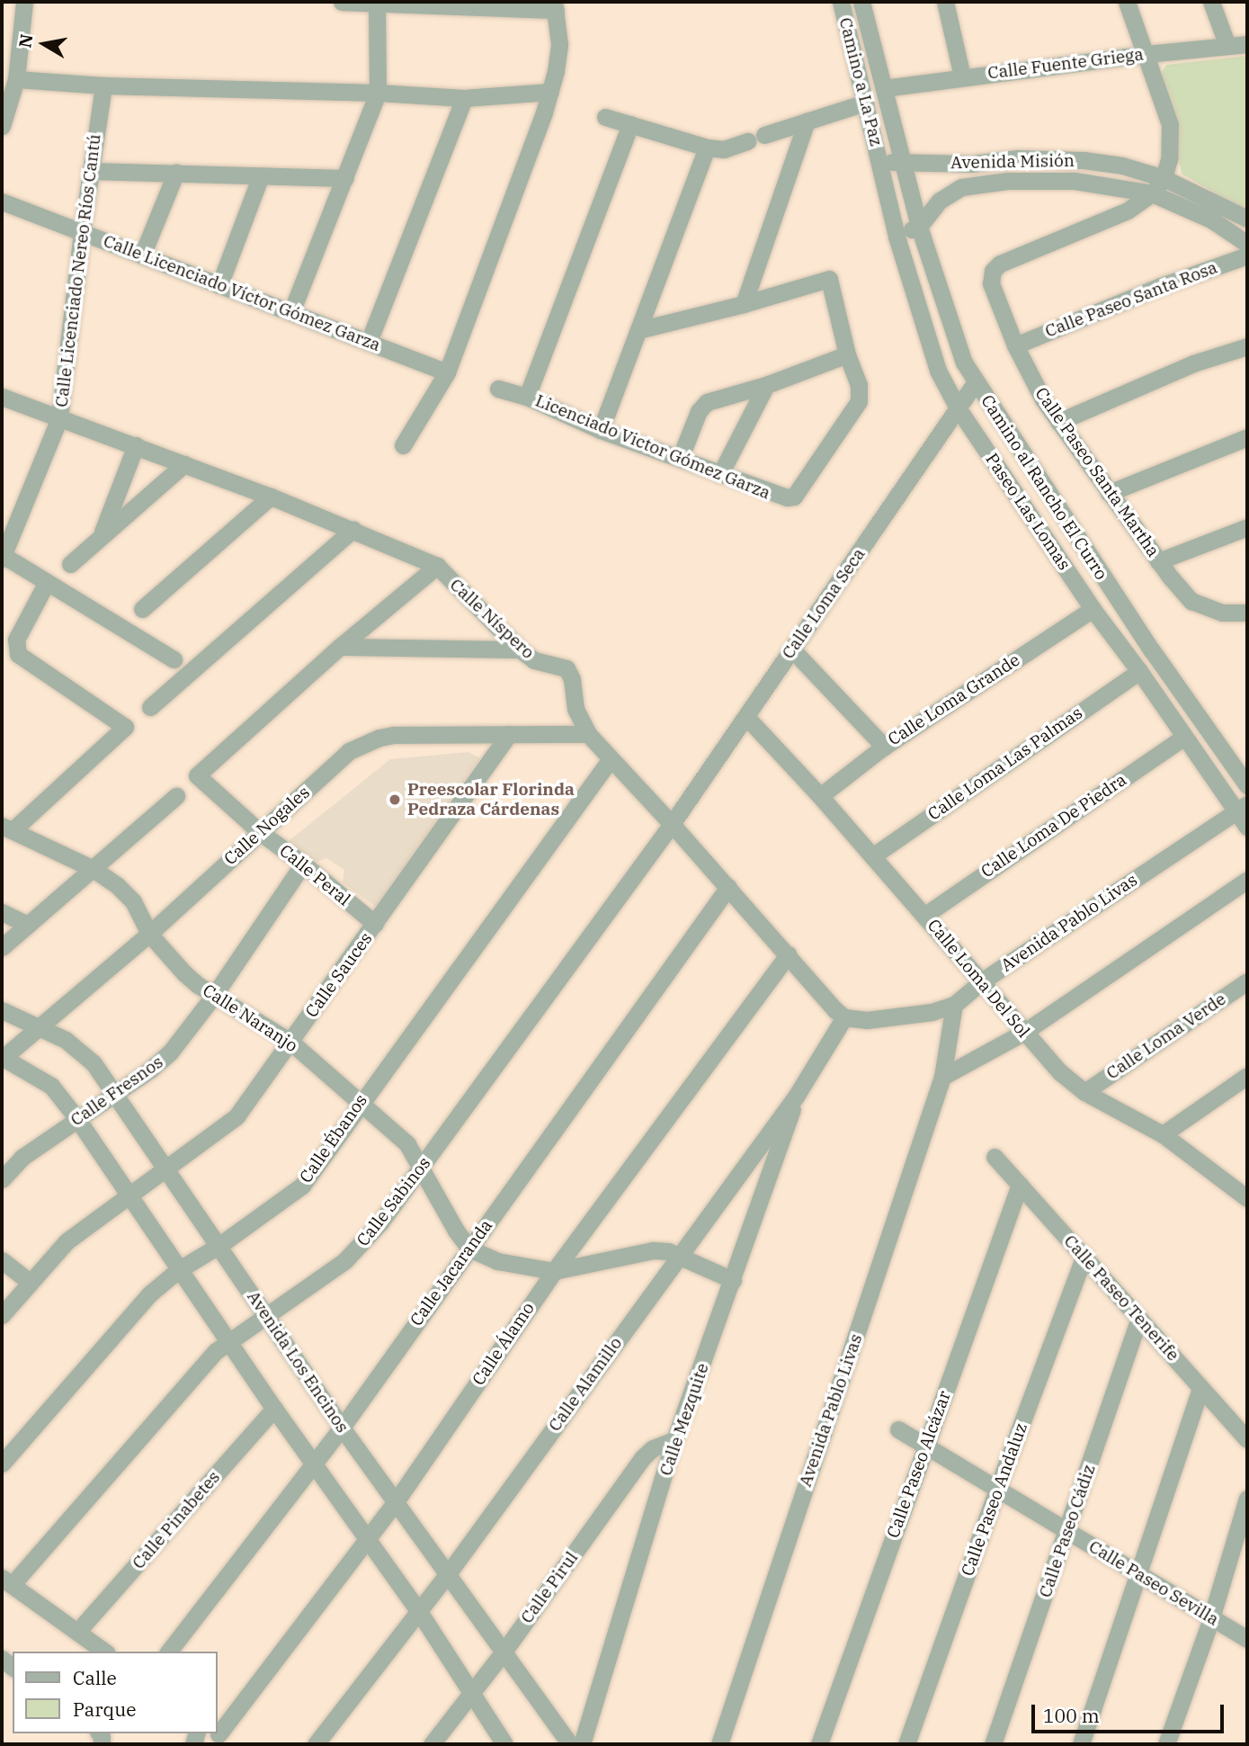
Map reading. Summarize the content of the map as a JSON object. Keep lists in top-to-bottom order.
{
  "streets": {
    "street": [
      "Calle Fuente Griega",
      "Camino a La Paz",
      "Avenida Misión",
      "Calle Licenciado Nereo Ríos Cantú",
      "Calle Licenciado Víctor Gómez Garza",
      "Calle Paseo Santa Rosa",
      "Licenciado Victor Gómez Garza",
      "Calle Paseo Santa Martha",
      "Camino al Rancho El Curro",
      "Paseo Las Lomas",
      "Calle Loma Seca",
      "Calle Níspero",
      "Calle Loma Grande",
      "Calle Loma Las Palmas",
      "Calle Nogales",
      "Calle Loma De Piedra",
      "Calle Peral",
      "Avenida Pablo Livas",
      "Calle Sauces",
      "Calle Loma Del Sol",
      "Calle Naranjo",
      "Calle Loma Verde",
      "Calle Fresnos",
      "Calle Ébanos",
      "Calle Sabinos",
      "Calle Jacaranda",
      "Calle Paseo Tenerife",
      "Calle Álamo",
      "Avenida Los Encinos",
      "Calle Alamillo",
      "Calle Mezquite",
      "Calle Paseo Alcázar",
      "Calle Paseo Andaluz",
      "Calle Pinabetes",
      "Calle Paseo Cádiz",
      "Calle Paseo Sevilla",
      "Calle Pirul"
    ]
  },
  "crossings": [
    ["Calle Fuente Griega", "Camino a La Paz"],
    ["Camino a La Paz", "Avenida Misión"],
    ["Camino a La Paz", "Camino al Rancho El Curro"],
    ["Camino a La Paz", "Paseo Las Lomas"],
    ["Avenida Misión", "Calle Paseo Santa Martha"],
    ["Avenida Misión", "Camino al Rancho El Curro"],
    ["Avenida Misión", "Paseo Las Lomas"],
    ["Calle Licenciado Nereo Ríos Cantú", "Calle Licenciado Víctor Gómez Garza"],
    ["Calle Licenciado Nereo Ríos Cantú", "Calle Níspero"],
    ["Calle Paseo Santa Rosa", "Calle Paseo Santa Martha"],
    ["Camino al Rancho El Curro", "Calle Loma Seca"],
    ["Paseo Las Lomas", "Calle Loma Seca"],
    ["Paseo Las Lomas", "Calle Loma Grande"],
    ["Paseo Las Lomas", "Calle Loma Las Palmas"],
    ["Paseo Las Lomas", "Calle Loma De Piedra"],
    ["Paseo Las Lomas", "Avenida Pablo Livas"],
    ["Calle Loma Seca", "Calle Níspero"],
    ["Calle Loma Seca", "Calle Loma Del Sol"],
    ["Calle Loma Seca", "Calle Sabinos"],
    ["Calle Níspero", "Calle Nogales"],
    ["Calle Níspero", "Calle Ébanos"],
    ["Calle Níspero", "Calle Sabinos"],
    ["Calle Níspero", "Calle Jacaranda"],
    ["Calle Níspero", "Calle Álamo"],
    ["Calle Níspero", "Calle Alamillo"],
    ["Calle Loma Grande", "Calle Loma Del Sol"],
    ["Calle Loma Las Palmas", "Calle Loma Del Sol"],
    ["Calle Nogales", "Calle Peral"],
    ["Calle Nogales", "Calle Sauces"],
    ["Calle Nogales", "Calle Naranjo"],
    ["Calle Nogales", "Avenida Los Encinos"],
    ["Calle Loma De Piedra", "Calle Loma Del Sol"],
    ["Calle Peral", "Calle Sauces"],
    ["Calle Peral", "Calle Fresnos"],
    ["Avenida Pablo Livas", "Calle Loma Del Sol"],
    ["Calle Sauces", "Calle Naranjo"],
    ["Calle Sauces", "Avenida Los Encinos"],
    ["Calle Loma Del Sol", "Calle Loma Verde"],
    ["Calle Naranjo", "Calle Fresnos"],
    ["Calle Naranjo", "Calle Ébanos"],
    ["Calle Naranjo", "Calle Sabinos"],
    ["Calle Naranjo", "Calle Jacaranda"],
    ["Calle Fresnos", "Avenida Los Encinos"],
    ["Calle Ébanos", "Avenida Los Encinos"],
    ["Calle Sabinos", "Avenida Los Encinos"],
    ["Calle Jacaranda", "Avenida Los Encinos"],
    ["Calle Paseo Tenerife", "Calle Paseo Alcázar"],
    ["Calle Paseo Tenerife", "Calle Paseo Andaluz"],
    ["Calle Paseo Tenerife", "Calle Paseo Cádiz"],
    ["Calle Álamo", "Avenida Los Encinos"],
    ["Avenida Los Encinos", "Calle Alamillo"],
    ["Avenida Los Encinos", "Calle Pirul"],
    ["Calle Alamillo", "Calle Mezquite"],
    ["Calle Mezquite", "Calle Pirul"],
    ["Calle Paseo Alcázar", "Calle Paseo Sevilla"],
    ["Calle Paseo Andaluz", "Calle Paseo Sevilla"],
    ["Calle Paseo Cádiz", "Calle Paseo Sevilla"]
  ],
  "places": ["Preescolar Florinda Pedraza Cárdenas"],
  "legend": ["Calle", "Parque"],
  "scale_bar": "100 m",
  "north": "left"
}
